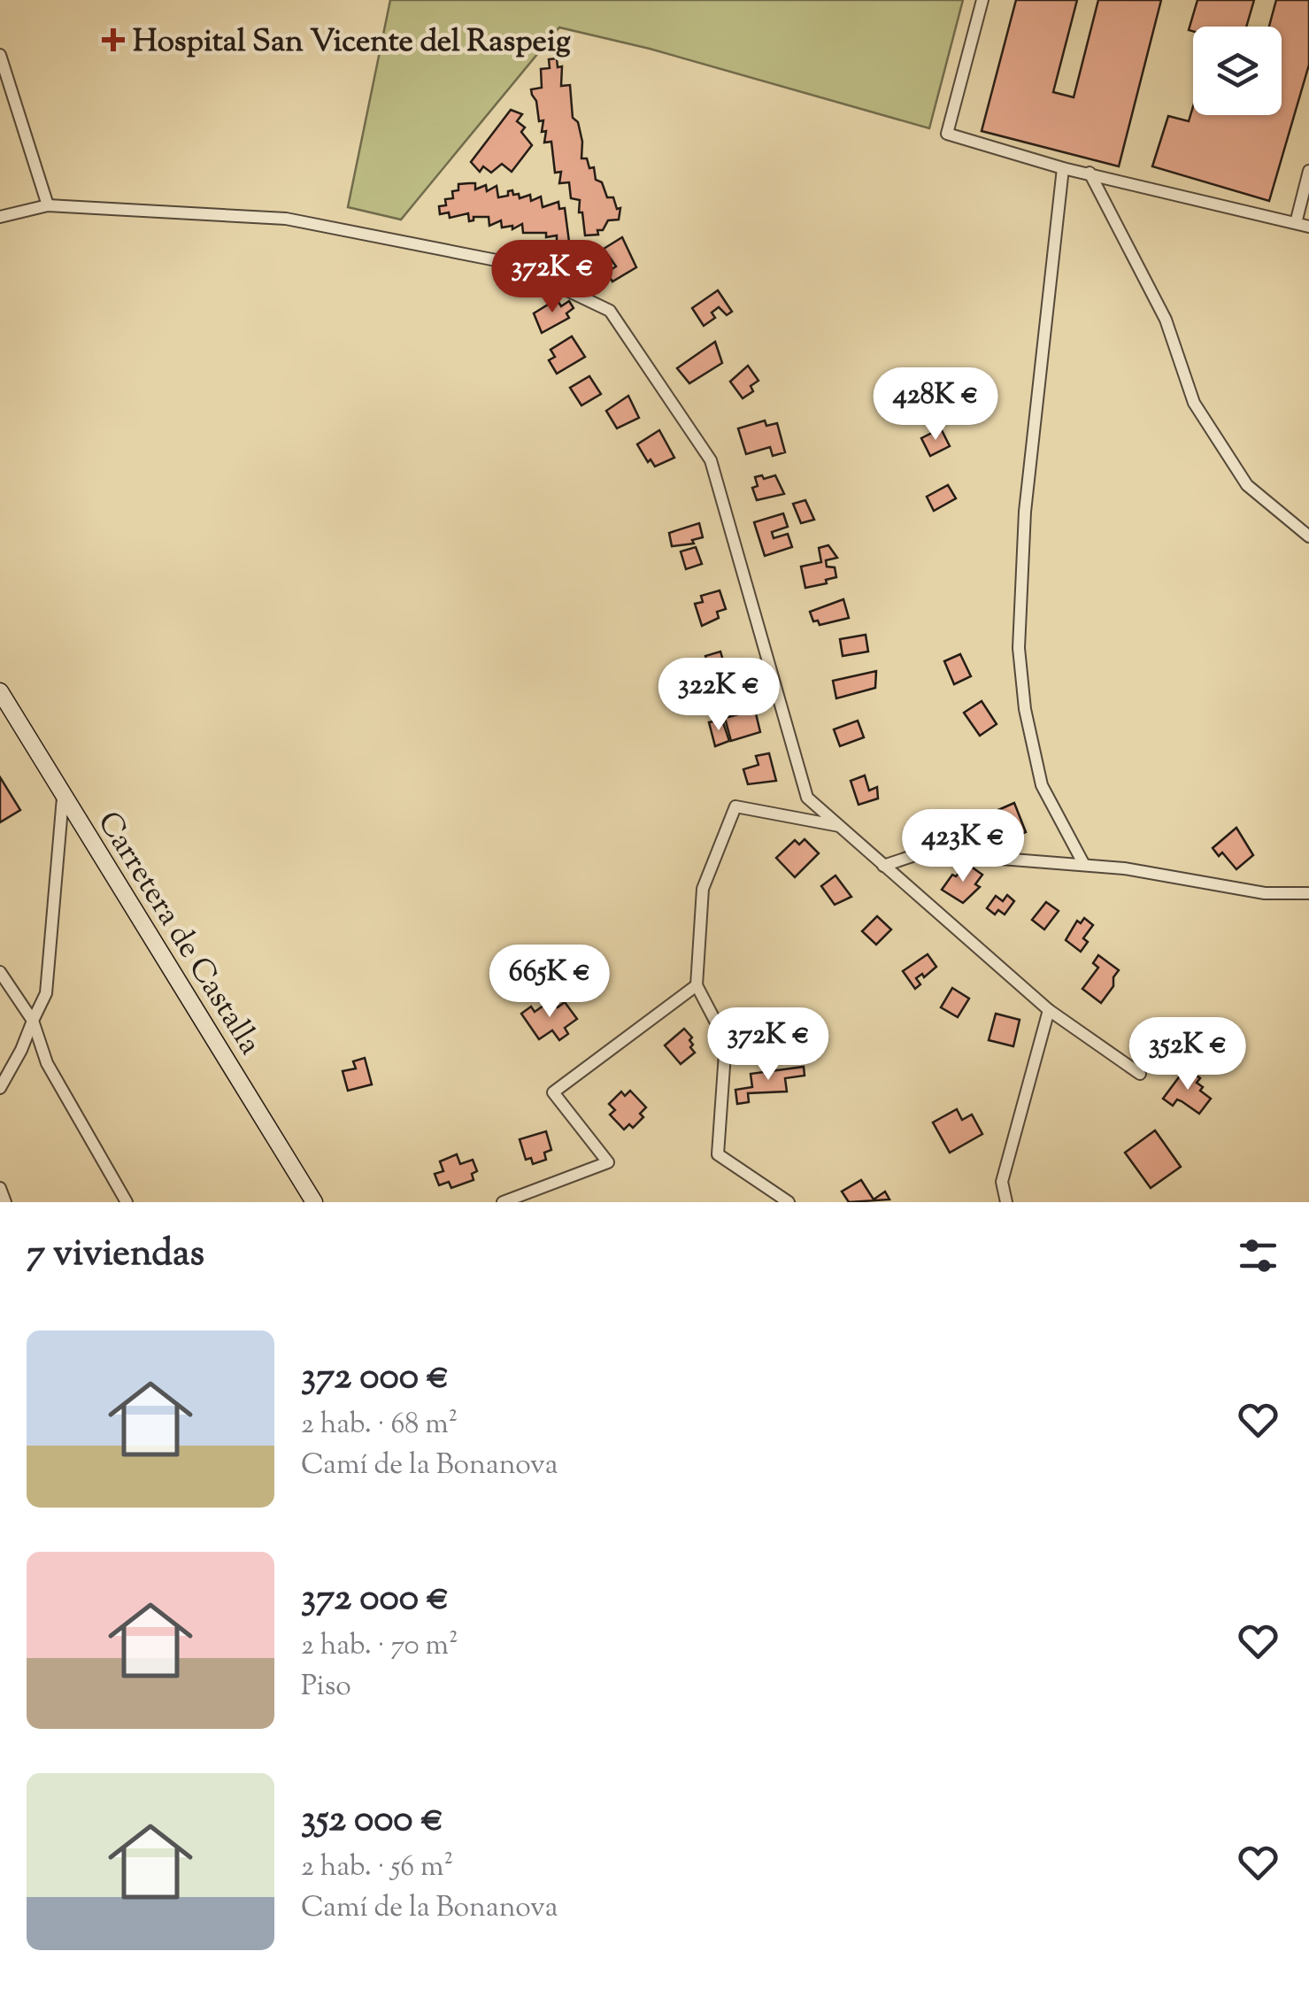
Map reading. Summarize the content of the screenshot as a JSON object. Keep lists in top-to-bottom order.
{
  "streets": {
    "main road": ["Carretera de Castalla"]
  },
  "places": {
    "health": ["Hospital San Vicente del Raspeig"]
  },
  "page": {
    "price": [
      "372K €",
      "428K €",
      "322K €",
      "423K €",
      "665K €",
      "372K €",
      "352K €"
    ],
    "heading": "7 viviendas",
    "list": [
      {
        "name": "372 000 €",
        "note": "2 hab. · 68 m² · Camí de la Bonanova"
      },
      {
        "name": "372 000 €",
        "note": "2 hab. · 70 m² · Piso"
      },
      {
        "name": "352 000 €",
        "note": "2 hab. · 56 m² · Camí de la Bonanova"
      }
    ]
  }
}
